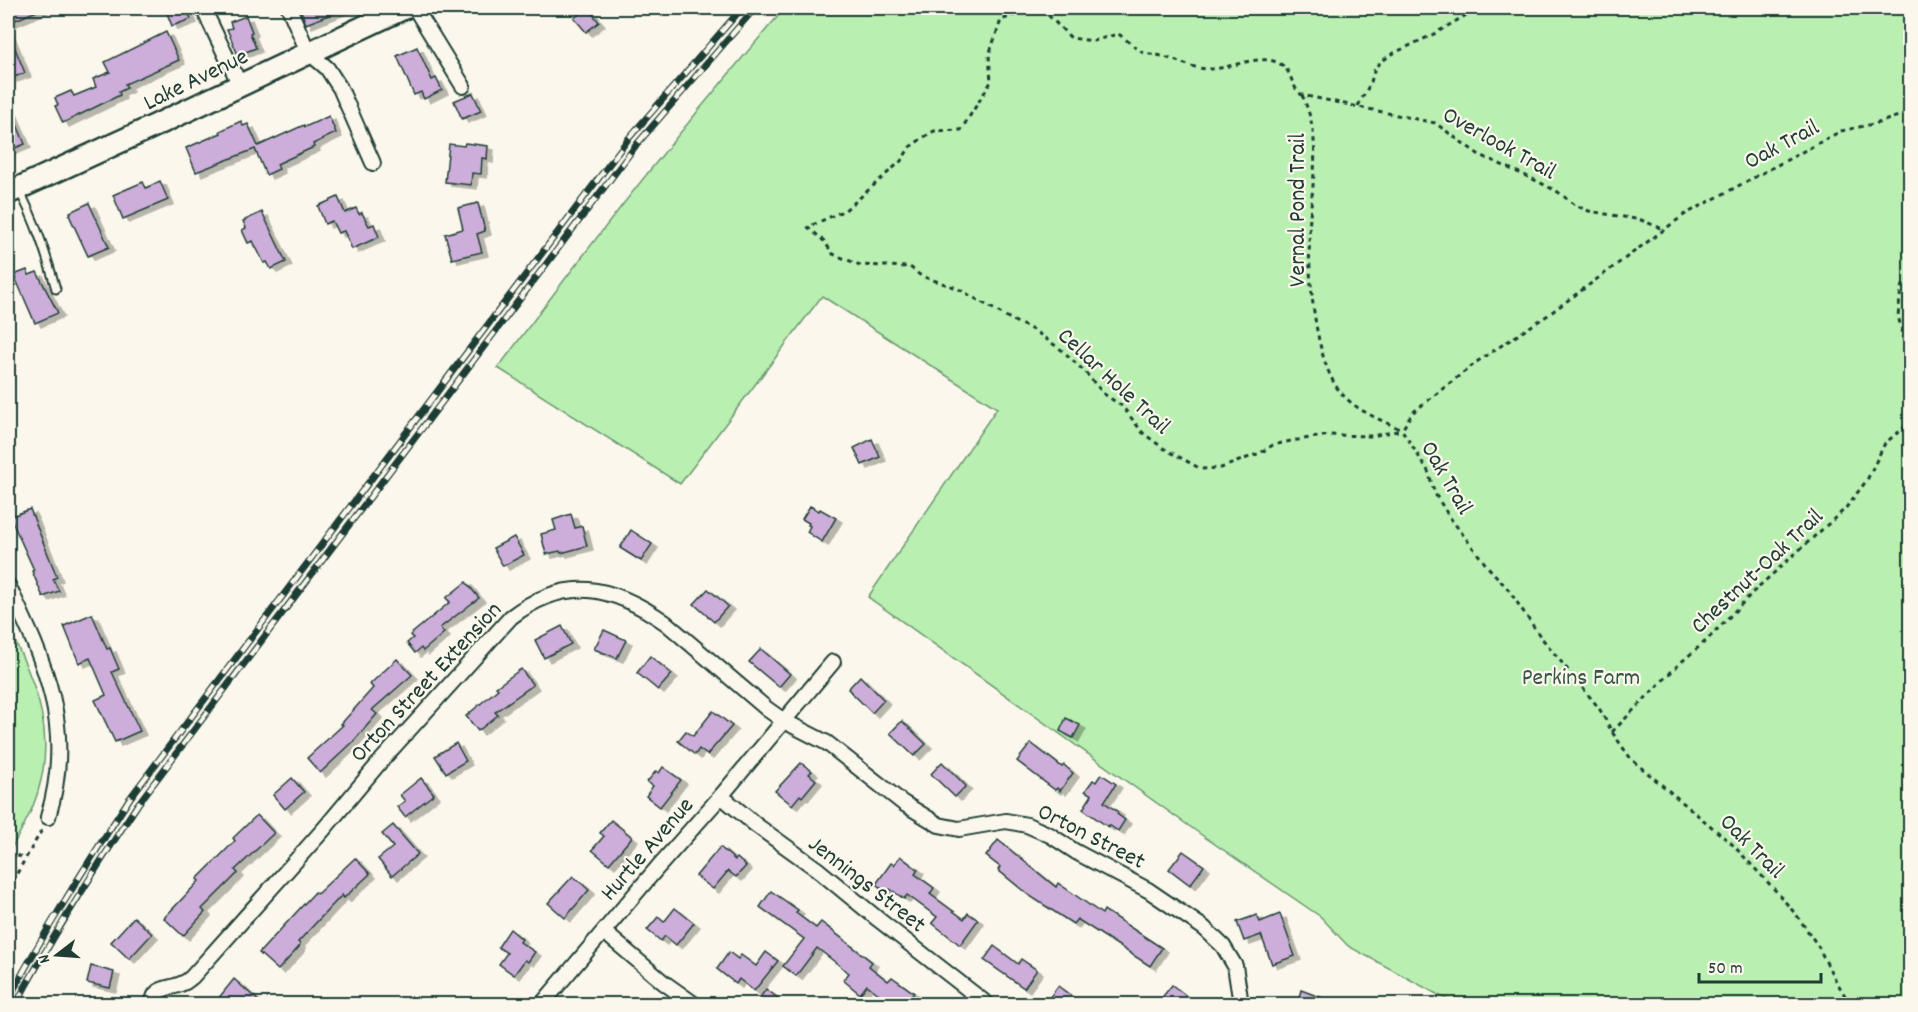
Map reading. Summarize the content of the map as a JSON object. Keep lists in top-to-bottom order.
{
  "streets": {
    "main road": ["Lake Avenue"],
    "street": [
      "Orton Street Extension",
      "Orton Street",
      "Hurtle Avenue",
      "Jennings Street"
    ],
    "path": [
      "Overlook Trail",
      "Oak Trail",
      "Vernal Pond Trail",
      "Cellar Hole Trail",
      "Chestnut-Oak Trail"
    ]
  },
  "crossings": [
    ["Overlook Trail", "Oak Trail"],
    ["Overlook Trail", "Vernal Pond Trail"],
    ["Oak Trail", "Vernal Pond Trail"],
    ["Oak Trail", "Cellar Hole Trail"],
    ["Oak Trail", "Chestnut-Oak Trail"],
    ["Vernal Pond Trail", "Cellar Hole Trail"],
    ["Orton Street Extension", "Orton Street"],
    ["Orton Street Extension", "Hurtle Avenue"],
    ["Orton Street", "Hurtle Avenue"],
    ["Hurtle Avenue", "Jennings Street"]
  ],
  "parks": ["Perkins Farm"],
  "scale_bar": "50 m",
  "north": "left"
}
